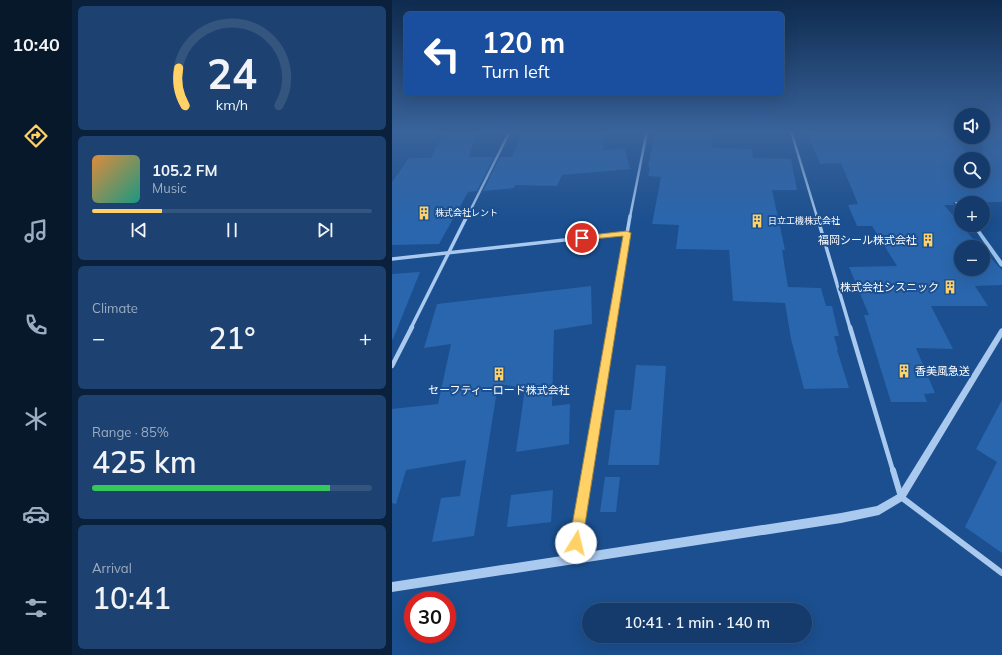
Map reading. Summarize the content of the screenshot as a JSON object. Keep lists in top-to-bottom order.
{
  "places": {
    "building": [
      "株式会社レント",
      "日立工機株式会社",
      "福岡シール株式会社",
      "株式会社シスニック",
      "香美風急送",
      "セーフティーロード株式会社"
    ]
  },
  "page": {
    "tabs": "10:40",
    "turn": ["120 m", "Turn left"],
    "map_buttons": ["+", "−"],
    "song": ["105.2 FM", "Music"],
    "tile": [
      "Climate",
      ["Range · 85%", "425 km"],
      ["Arrival", "10:41"]
    ],
    "heat": ["−", "21°", "+"],
    "limit": "30",
    "trip": "10:41 · 1 min · 140 m",
    "gauge": ["24", "km/h"]
  }
}
